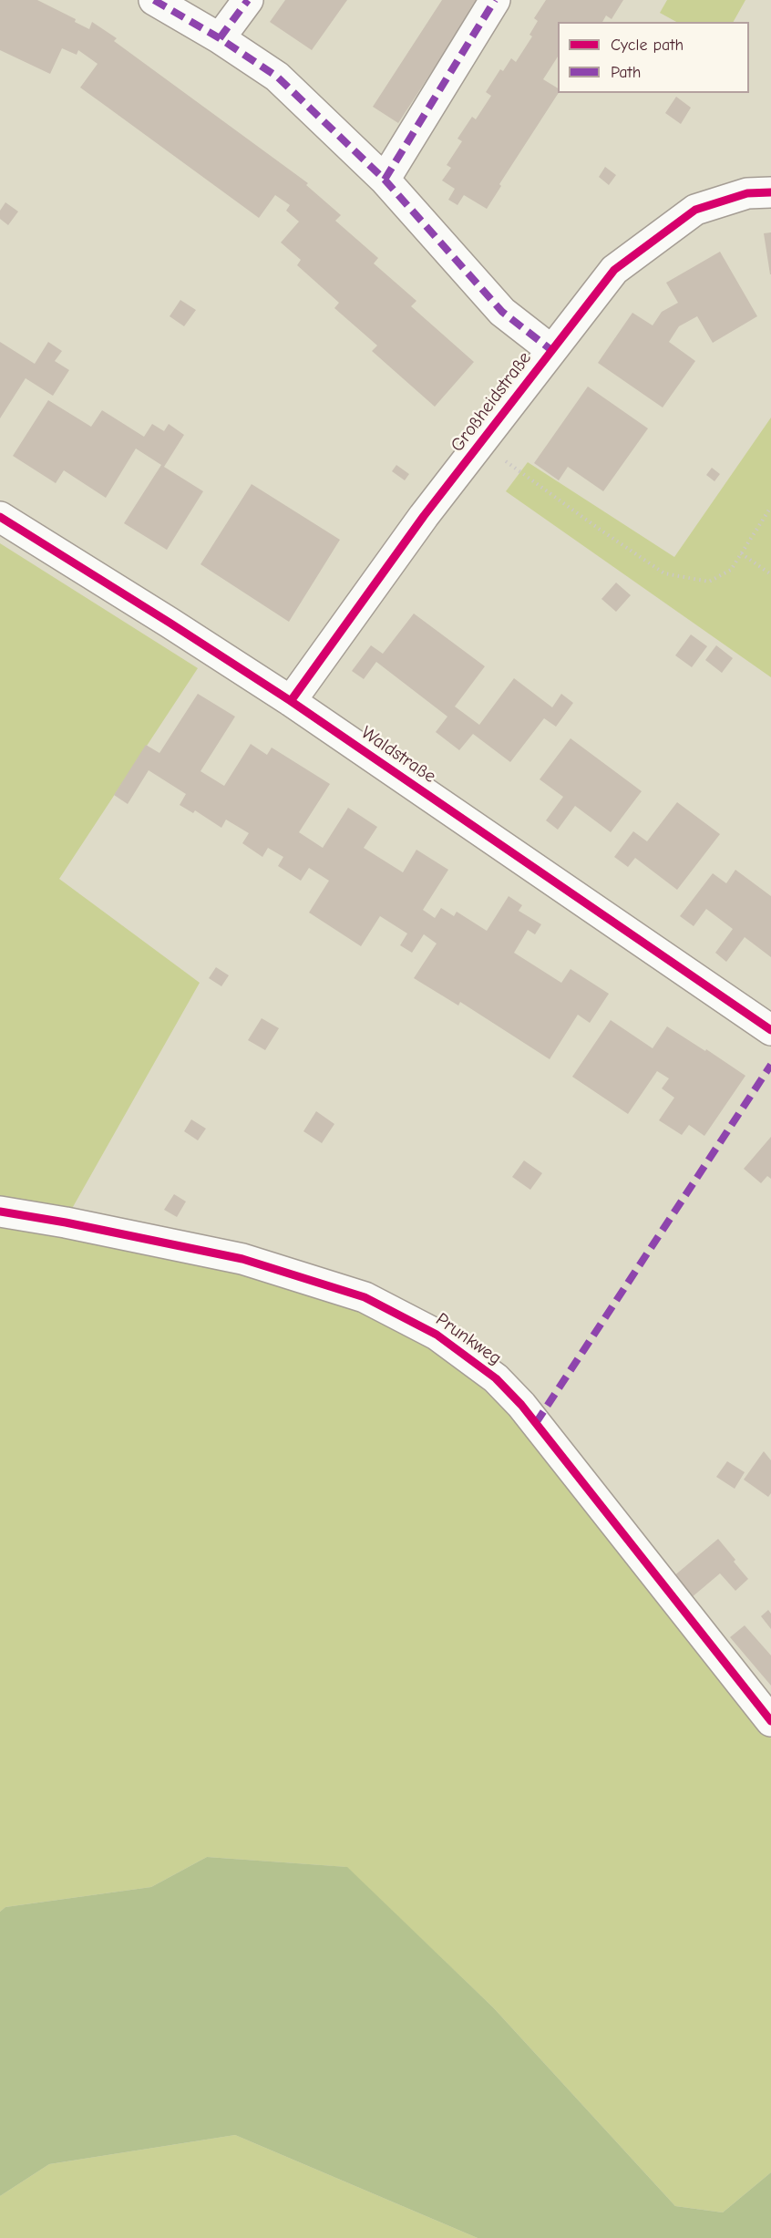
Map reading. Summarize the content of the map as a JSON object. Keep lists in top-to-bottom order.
{
  "streets": {
    "street": ["Großheidstraße", "Waldstraße", "Prunkweg"]
  },
  "crossings": [
    ["Großheidstraße", "Waldstraße"]
  ],
  "legend": ["Cycle path", "Path"]
}
